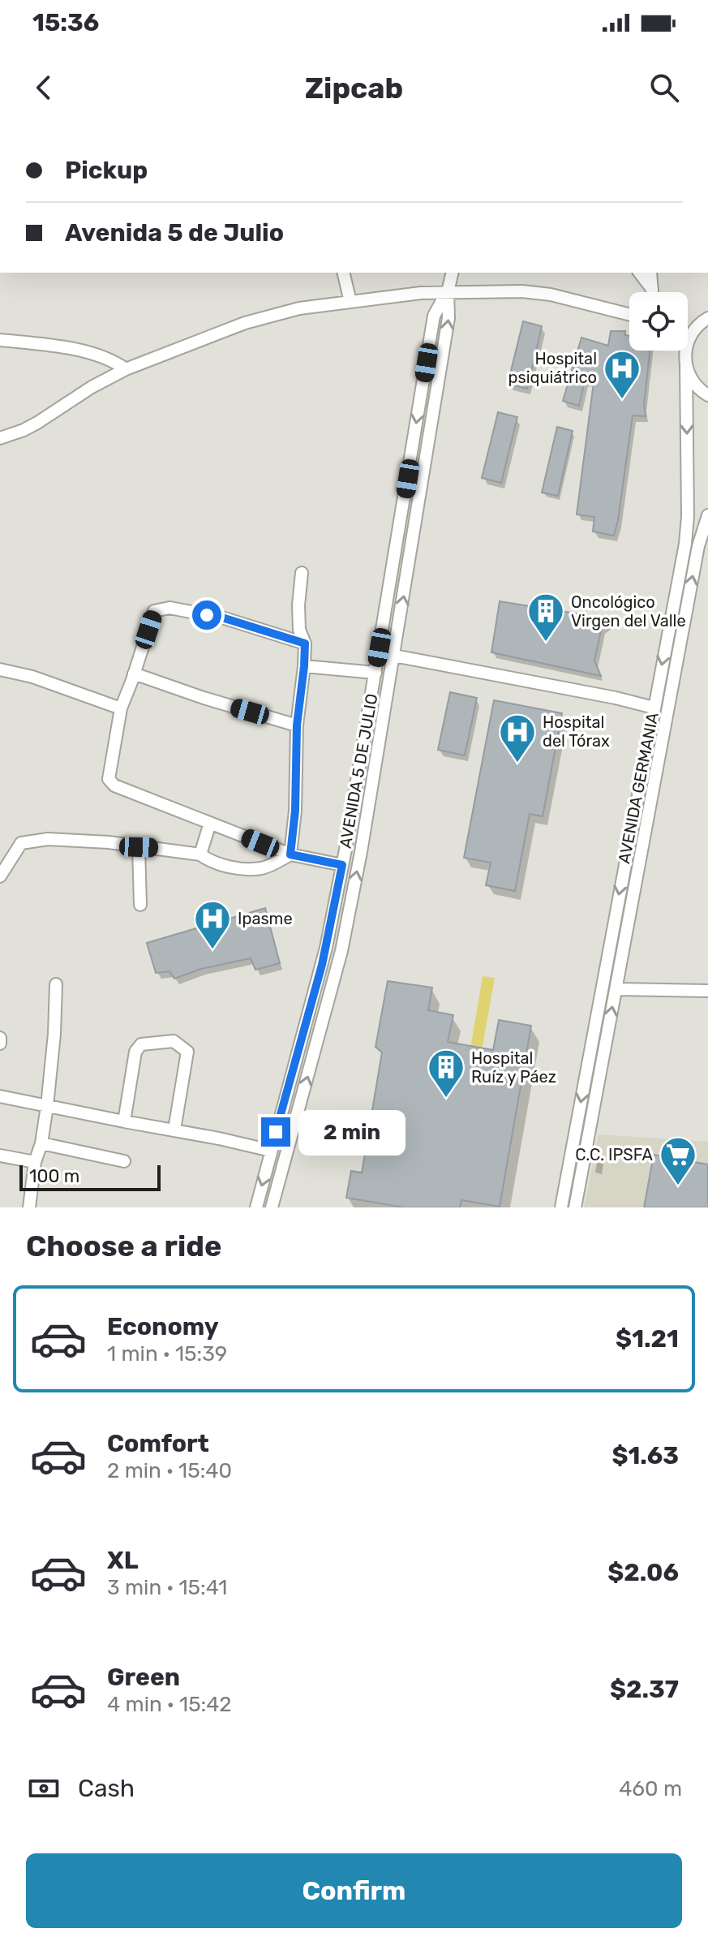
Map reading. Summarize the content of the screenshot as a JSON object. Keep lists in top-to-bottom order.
{
  "streets": {
    "street": ["AVENIDA 5 DE JULIO", "AVENIDA GERMANIA"]
  },
  "places": {
    "hospital": ["Hospital psiquiátrico", "Hospital del Tórax", "Ipasme"],
    "building": ["Oncológico Virgen del Valle", "Hospital Ruíz y Páez"],
    "supermarket": ["C.C. IPSFA"]
  },
  "scale_bar": "100 m",
  "page": {
    "status": "15:36",
    "header": "Zipcab",
    "banner": ["Pickup", "Avenida 5 de Julio"],
    "bubble": "2 min",
    "scale": "100 m",
    "heading": "Choose a ride",
    "list": [
      {
        "name": "Economy",
        "note": "1 min · 15:39",
        "value": "$1.21"
      },
      {
        "name": "Comfort",
        "note": "2 min · 15:40",
        "value": "$1.63"
      },
      {
        "name": "XL",
        "note": "3 min · 15:41",
        "value": "$2.06"
      },
      {
        "name": "Green",
        "note": "4 min · 15:42",
        "value": "$2.37"
      }
    ],
    "pay": ["Cash", "460 m"],
    "buttons": "Confirm"
  }
}
